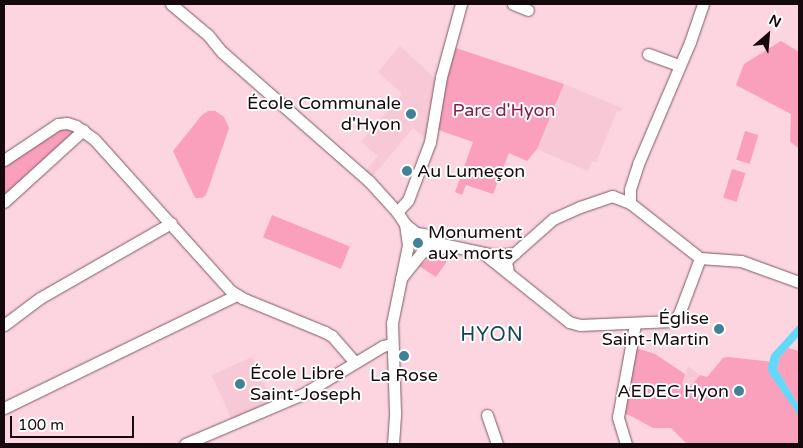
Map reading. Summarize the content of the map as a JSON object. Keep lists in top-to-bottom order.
{
  "districts": ["HYON"],
  "parks": ["Parc d'Hyon"],
  "places": [
    "École Communale d'Hyon",
    "Au Lumeçon",
    "Monument aux morts",
    "Église Saint-Martin",
    "La Rose",
    "École Libre Saint-Joseph",
    "AEDEC Hyon"
  ],
  "scale_bar": "100 m",
  "north": "top right"
}
